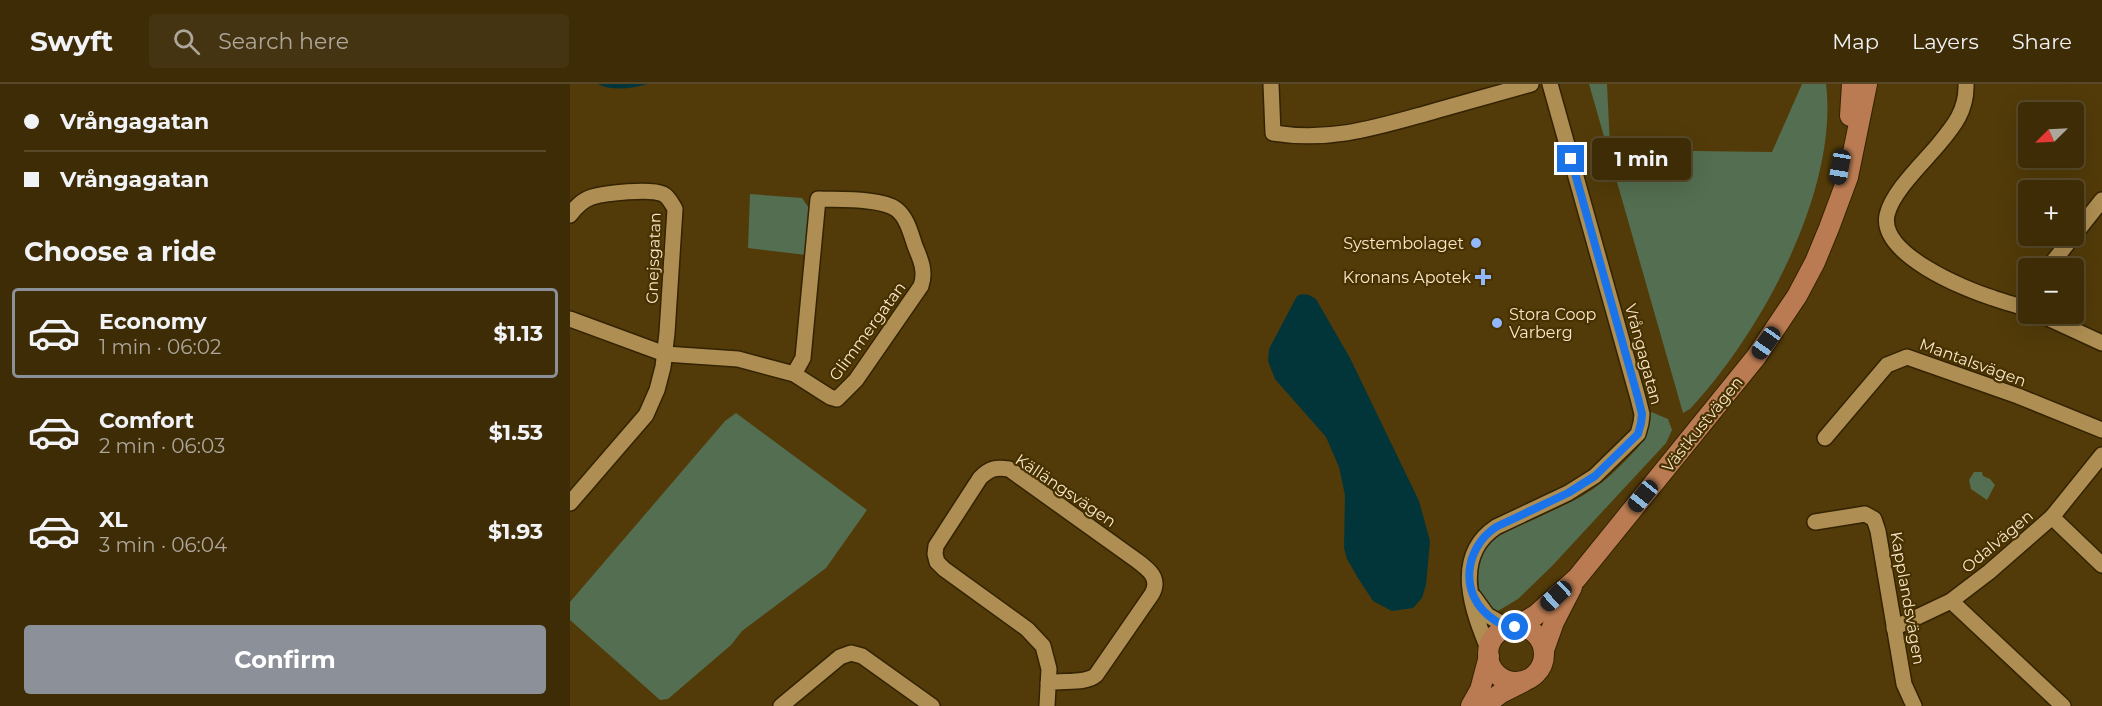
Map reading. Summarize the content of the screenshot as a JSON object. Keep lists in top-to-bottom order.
{
  "streets": {
    "street": [
      "Gnejsgatan",
      "Glimmergatan",
      "Vrångagatan",
      "Mantalsvägen",
      "Västkustvägen",
      "Källängsvägen",
      "Odalvägen",
      "Kapplandsvägen"
    ]
  },
  "crossings": [
    ["Gnejsgatan", "Glimmergatan"],
    ["Vrångagatan", "Västkustvägen"],
    ["Odalvägen", "Kapplandsvägen"]
  ],
  "places": {
    "other": ["Systembolaget", "Stora Coop Varberg"],
    "health": ["Kronans Apotek"]
  },
  "north": "bottom left",
  "page": {
    "header": "Swyft",
    "search": "Search here",
    "nav": ["Map", "Layers", "Share"],
    "banner": ["Vrångagatan", "Vrångagatan"],
    "map_buttons": ["+", "−"],
    "bubble": "1 min",
    "heading": "Choose a ride",
    "list": [
      {
        "name": "Economy",
        "note": "1 min · 06:02",
        "value": "$1.13"
      },
      {
        "name": "Comfort",
        "note": "2 min · 06:03",
        "value": "$1.53"
      },
      {
        "name": "XL",
        "note": "3 min · 06:04",
        "value": "$1.93"
      }
    ],
    "buttons": "Confirm"
  }
}
